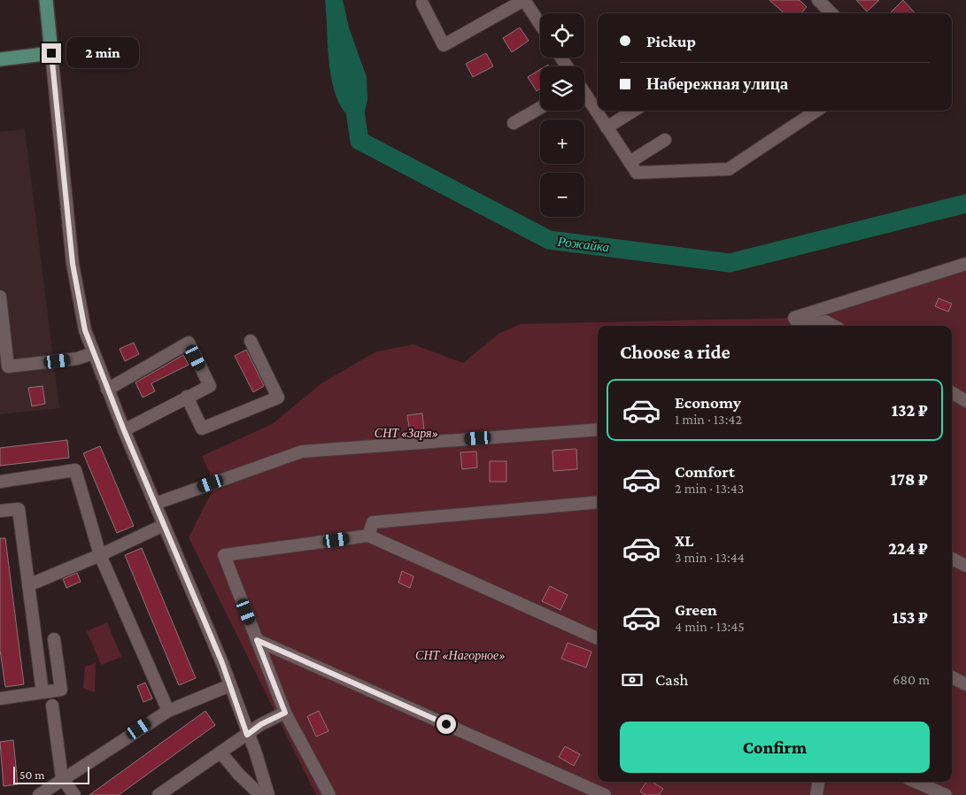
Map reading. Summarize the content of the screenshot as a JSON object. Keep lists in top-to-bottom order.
{
  "water": ["Рожайка"],
  "parks": ["СНТ «Заря»", "СНТ «Нагорное»"],
  "scale_bar": "50 m",
  "page": {
    "map_buttons": ["+", "−"],
    "banner": ["Pickup", "Набережная улица"],
    "bubble": "2 min",
    "heading": "Choose a ride",
    "list": [
      {
        "name": "Economy",
        "note": "1 min · 13:42",
        "value": "132 ₽"
      },
      {
        "name": "Comfort",
        "note": "2 min · 13:43",
        "value": "178 ₽"
      },
      {
        "name": "XL",
        "note": "3 min · 13:44",
        "value": "224 ₽"
      },
      {
        "name": "Green",
        "note": "4 min · 13:45",
        "value": "153 ₽"
      }
    ],
    "pay": ["Cash", "680 m"],
    "buttons": "Confirm",
    "scale": "50 m"
  }
}
